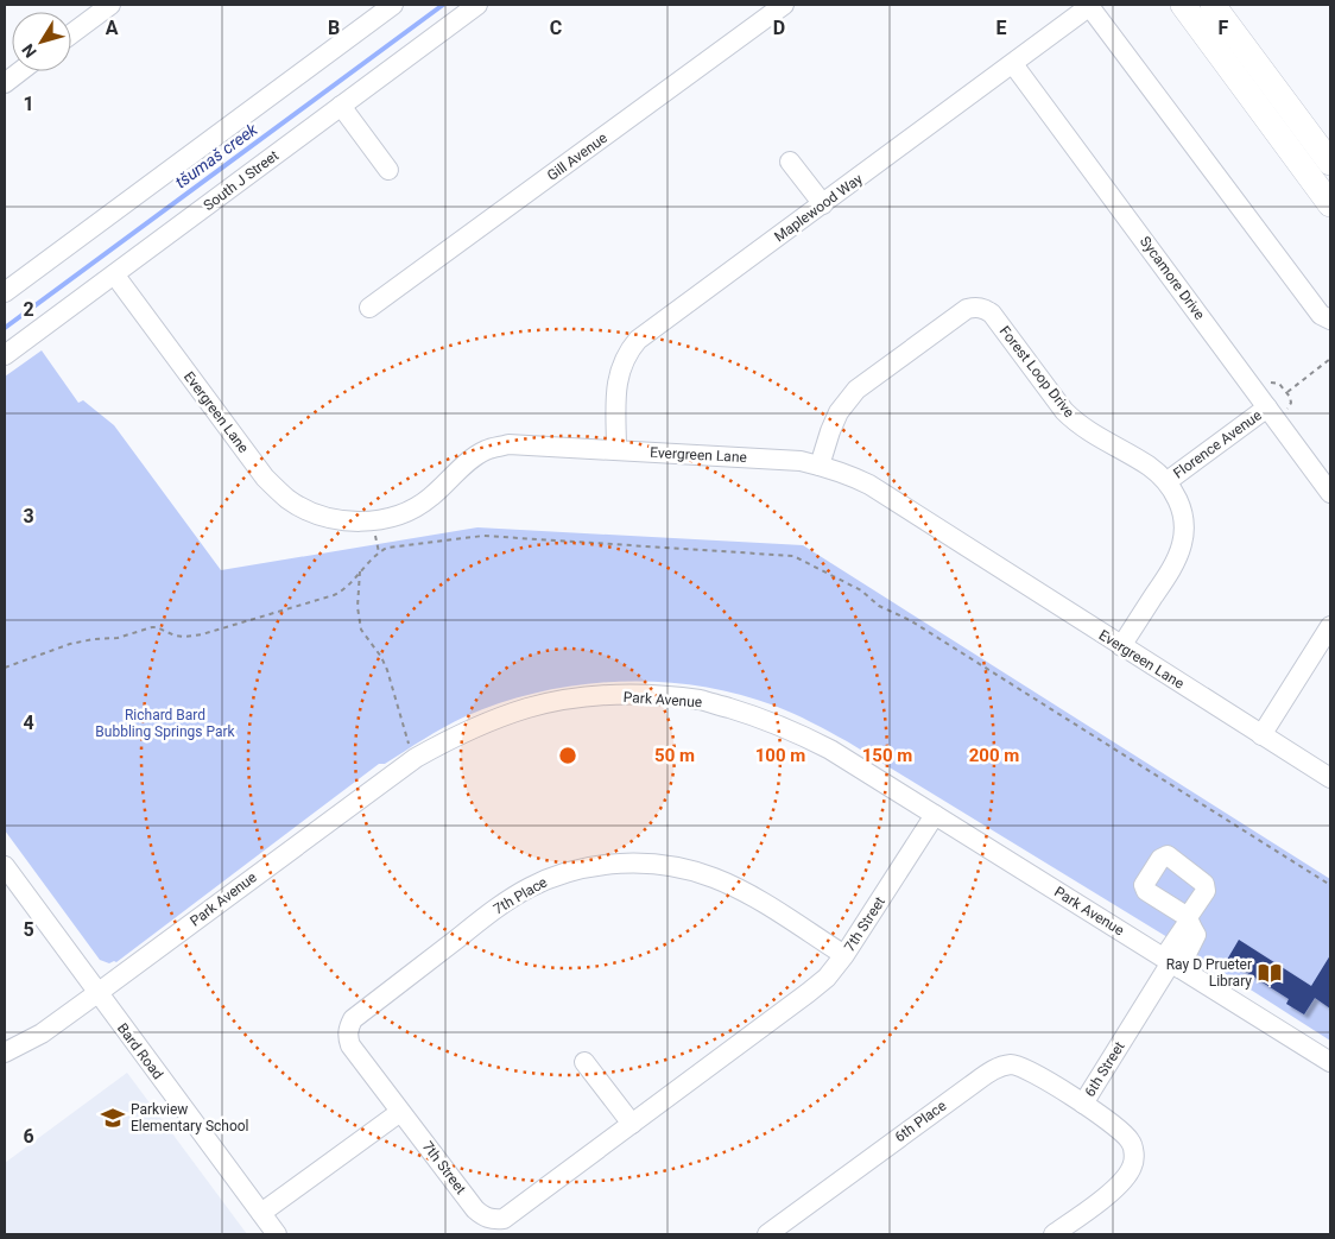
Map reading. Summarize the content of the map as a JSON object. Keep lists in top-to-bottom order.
{
  "streets": {
    "street": [
      "Gill Avenue",
      "South J Street",
      "Maplewood Way",
      "Sycamore Drive",
      "Forest Loop Drive",
      "Evergreen Lane",
      "Florence Avenue",
      "Park Avenue",
      "7th Place",
      "7th Street",
      "Bard Road",
      "6th Street",
      "6th Place"
    ]
  },
  "crossings": [
    ["South J Street", "Evergreen Lane"],
    ["Maplewood Way", "Sycamore Drive"],
    ["Maplewood Way", "Evergreen Lane"],
    ["Sycamore Drive", "Florence Avenue"],
    ["Forest Loop Drive", "Evergreen Lane"],
    ["Forest Loop Drive", "Florence Avenue"],
    ["Park Avenue", "7th Street"],
    ["Park Avenue", "Bard Road"],
    ["Park Avenue", "6th Street"],
    ["7th Place", "7th Street"],
    ["6th Street", "6th Place"]
  ],
  "water": ["tšumaš creek"],
  "parks": ["Richard Bard Bubbling Springs Park"],
  "places": {
    "library": ["Ray D Prueter Library"],
    "school or university": ["Parkview Elementary School"]
  },
  "north": "bottom left",
  "grid": {
    "columns": [
      "A",
      "B",
      "C",
      "D",
      "E",
      "F"
    ],
    "rows": [
      "1",
      "2",
      "3",
      "4",
      "5",
      "6"
    ]
  },
  "rings": [
    "50 m",
    "100 m",
    "150 m",
    "200 m"
  ]
}
